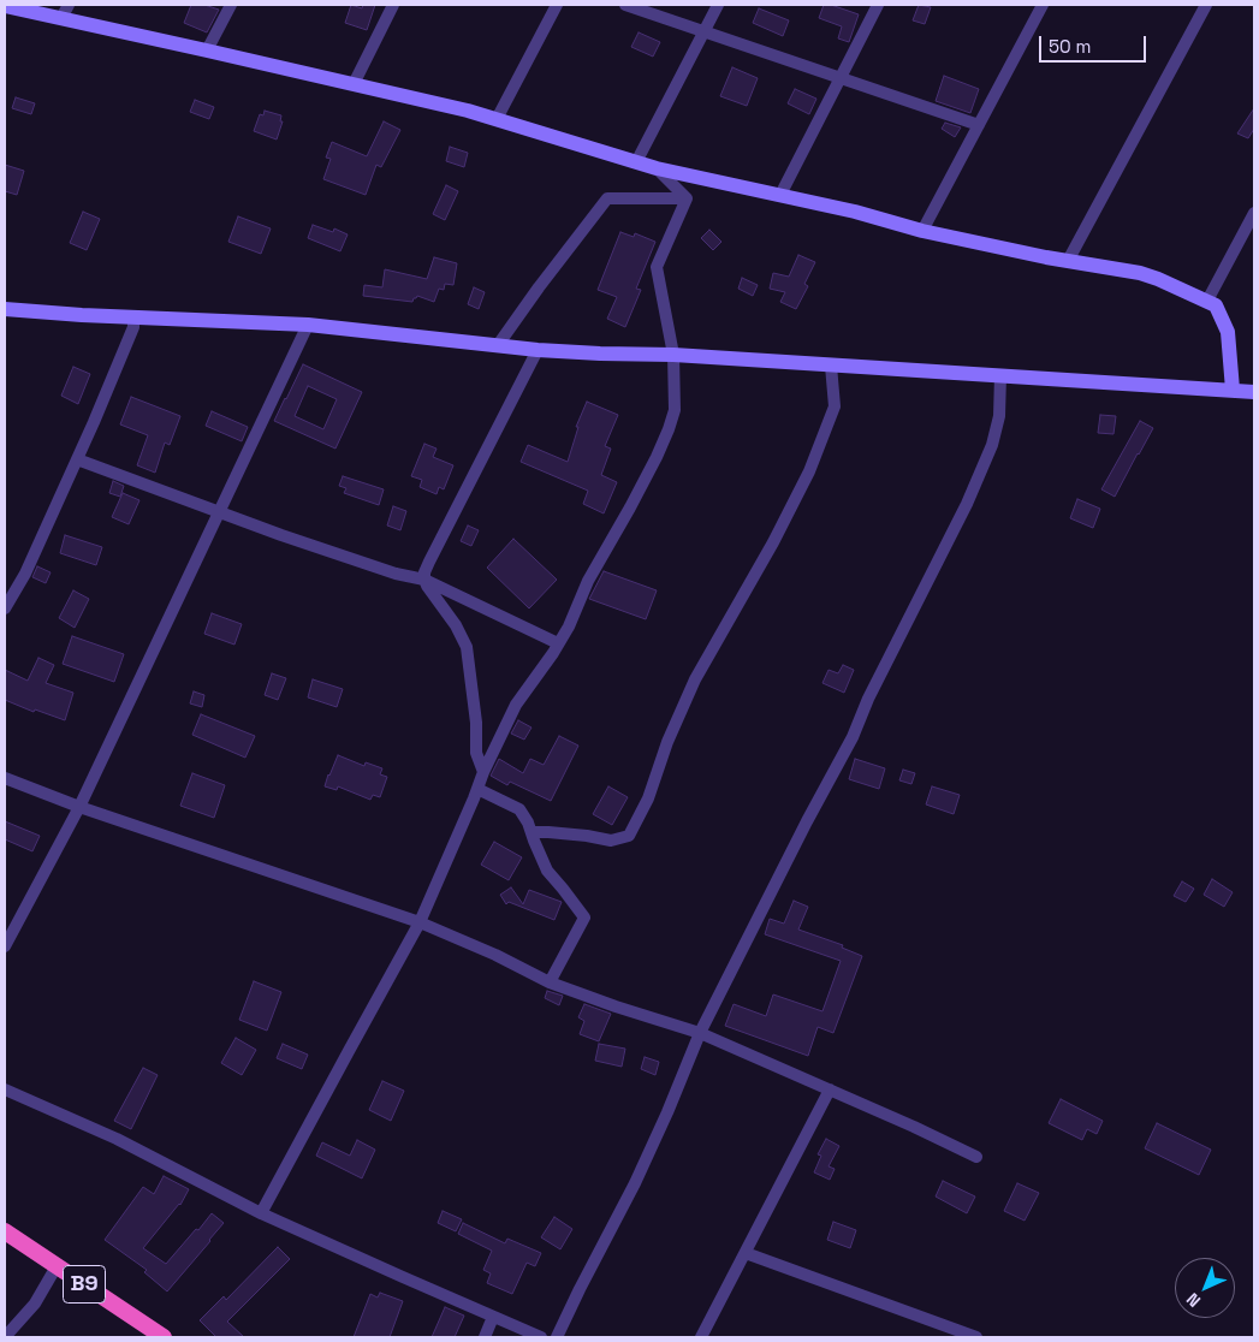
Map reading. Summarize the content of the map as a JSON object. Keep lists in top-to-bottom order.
{
  "streets": {
    "highway": ["B9"]
  },
  "scale_bar": "50 m",
  "north": "bottom left"
}
